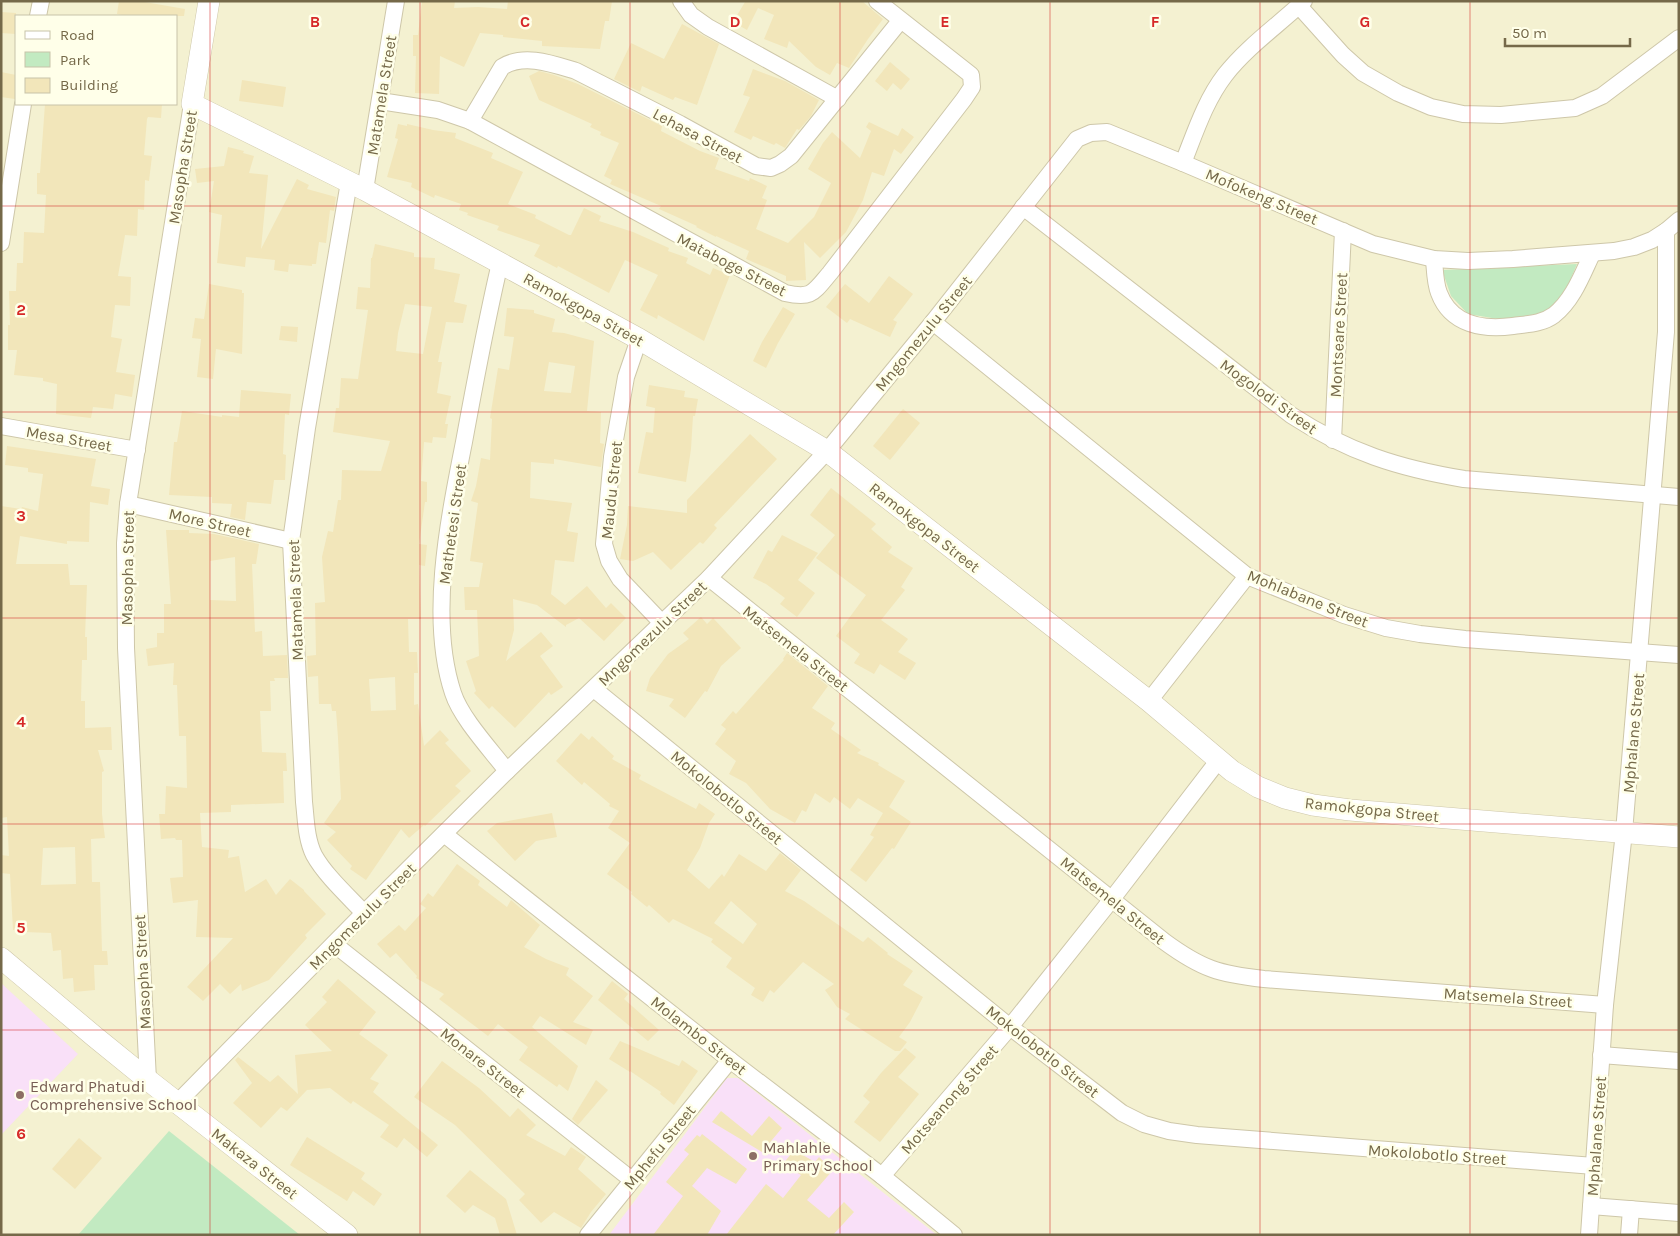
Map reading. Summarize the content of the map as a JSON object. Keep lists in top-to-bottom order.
{
  "streets": {
    "street": [
      "Matamela Street",
      "Lehasa Street",
      "Masopha Street",
      "Mofokeng Street",
      "Mataboge Street",
      "Ramokgopa Street",
      "Mngomezulu Street",
      "Montseare Street",
      "Mogolodi Street",
      "Mesa Street",
      "Maudu Street",
      "More Street",
      "Mathetesi Street",
      "Mohlabane Street",
      "Matsemela Street",
      "Mphalane Street",
      "Mokolobotlo Street",
      "Molambo Street",
      "Monare Street",
      "Motseanong Street",
      "Mphefu Street",
      "Makaza Street"
    ]
  },
  "crossings": [
    ["Matamela Street", "Mataboge Street"],
    ["Matamela Street", "Ramokgopa Street"],
    ["Matamela Street", "Mngomezulu Street"],
    ["Matamela Street", "More Street"],
    ["Lehasa Street", "Mataboge Street"],
    ["Masopha Street", "Ramokgopa Street"],
    ["Masopha Street", "Mesa Street"],
    ["Masopha Street", "More Street"],
    ["Masopha Street", "Makaza Street"],
    ["Mofokeng Street", "Mngomezulu Street"],
    ["Mofokeng Street", "Montseare Street"],
    ["Mofokeng Street", "Mphalane Street"],
    ["Ramokgopa Street", "Mngomezulu Street"],
    ["Ramokgopa Street", "Maudu Street"],
    ["Ramokgopa Street", "Mathetesi Street"],
    ["Ramokgopa Street", "Mphalane Street"],
    ["Ramokgopa Street", "Motseanong Street"],
    ["Mngomezulu Street", "Mogolodi Street"],
    ["Mngomezulu Street", "Maudu Street"],
    ["Mngomezulu Street", "Mathetesi Street"],
    ["Mngomezulu Street", "Mohlabane Street"],
    ["Mngomezulu Street", "Matsemela Street"],
    ["Mngomezulu Street", "Mokolobotlo Street"],
    ["Mngomezulu Street", "Molambo Street"],
    ["Mngomezulu Street", "Monare Street"],
    ["Mngomezulu Street", "Makaza Street"],
    ["Montseare Street", "Mogolodi Street"],
    ["Mogolodi Street", "Mphalane Street"],
    ["Mohlabane Street", "Mphalane Street"],
    ["Matsemela Street", "Mphalane Street"],
    ["Matsemela Street", "Motseanong Street"],
    ["Mphalane Street", "Mokolobotlo Street"],
    ["Mokolobotlo Street", "Motseanong Street"],
    ["Molambo Street", "Motseanong Street"],
    ["Molambo Street", "Mphefu Street"],
    ["Monare Street", "Mphefu Street"]
  ],
  "places": ["Edward Phatudi Comprehensive School", "Mahlahle Primary School"],
  "legend": ["Road", "Park", "Building"],
  "scale_bar": "50 m",
  "grid": {
    "columns": [
      "B",
      "C",
      "D",
      "E",
      "F",
      "G"
    ],
    "rows": [
      "2",
      "3",
      "4",
      "5",
      "6"
    ]
  }
}
